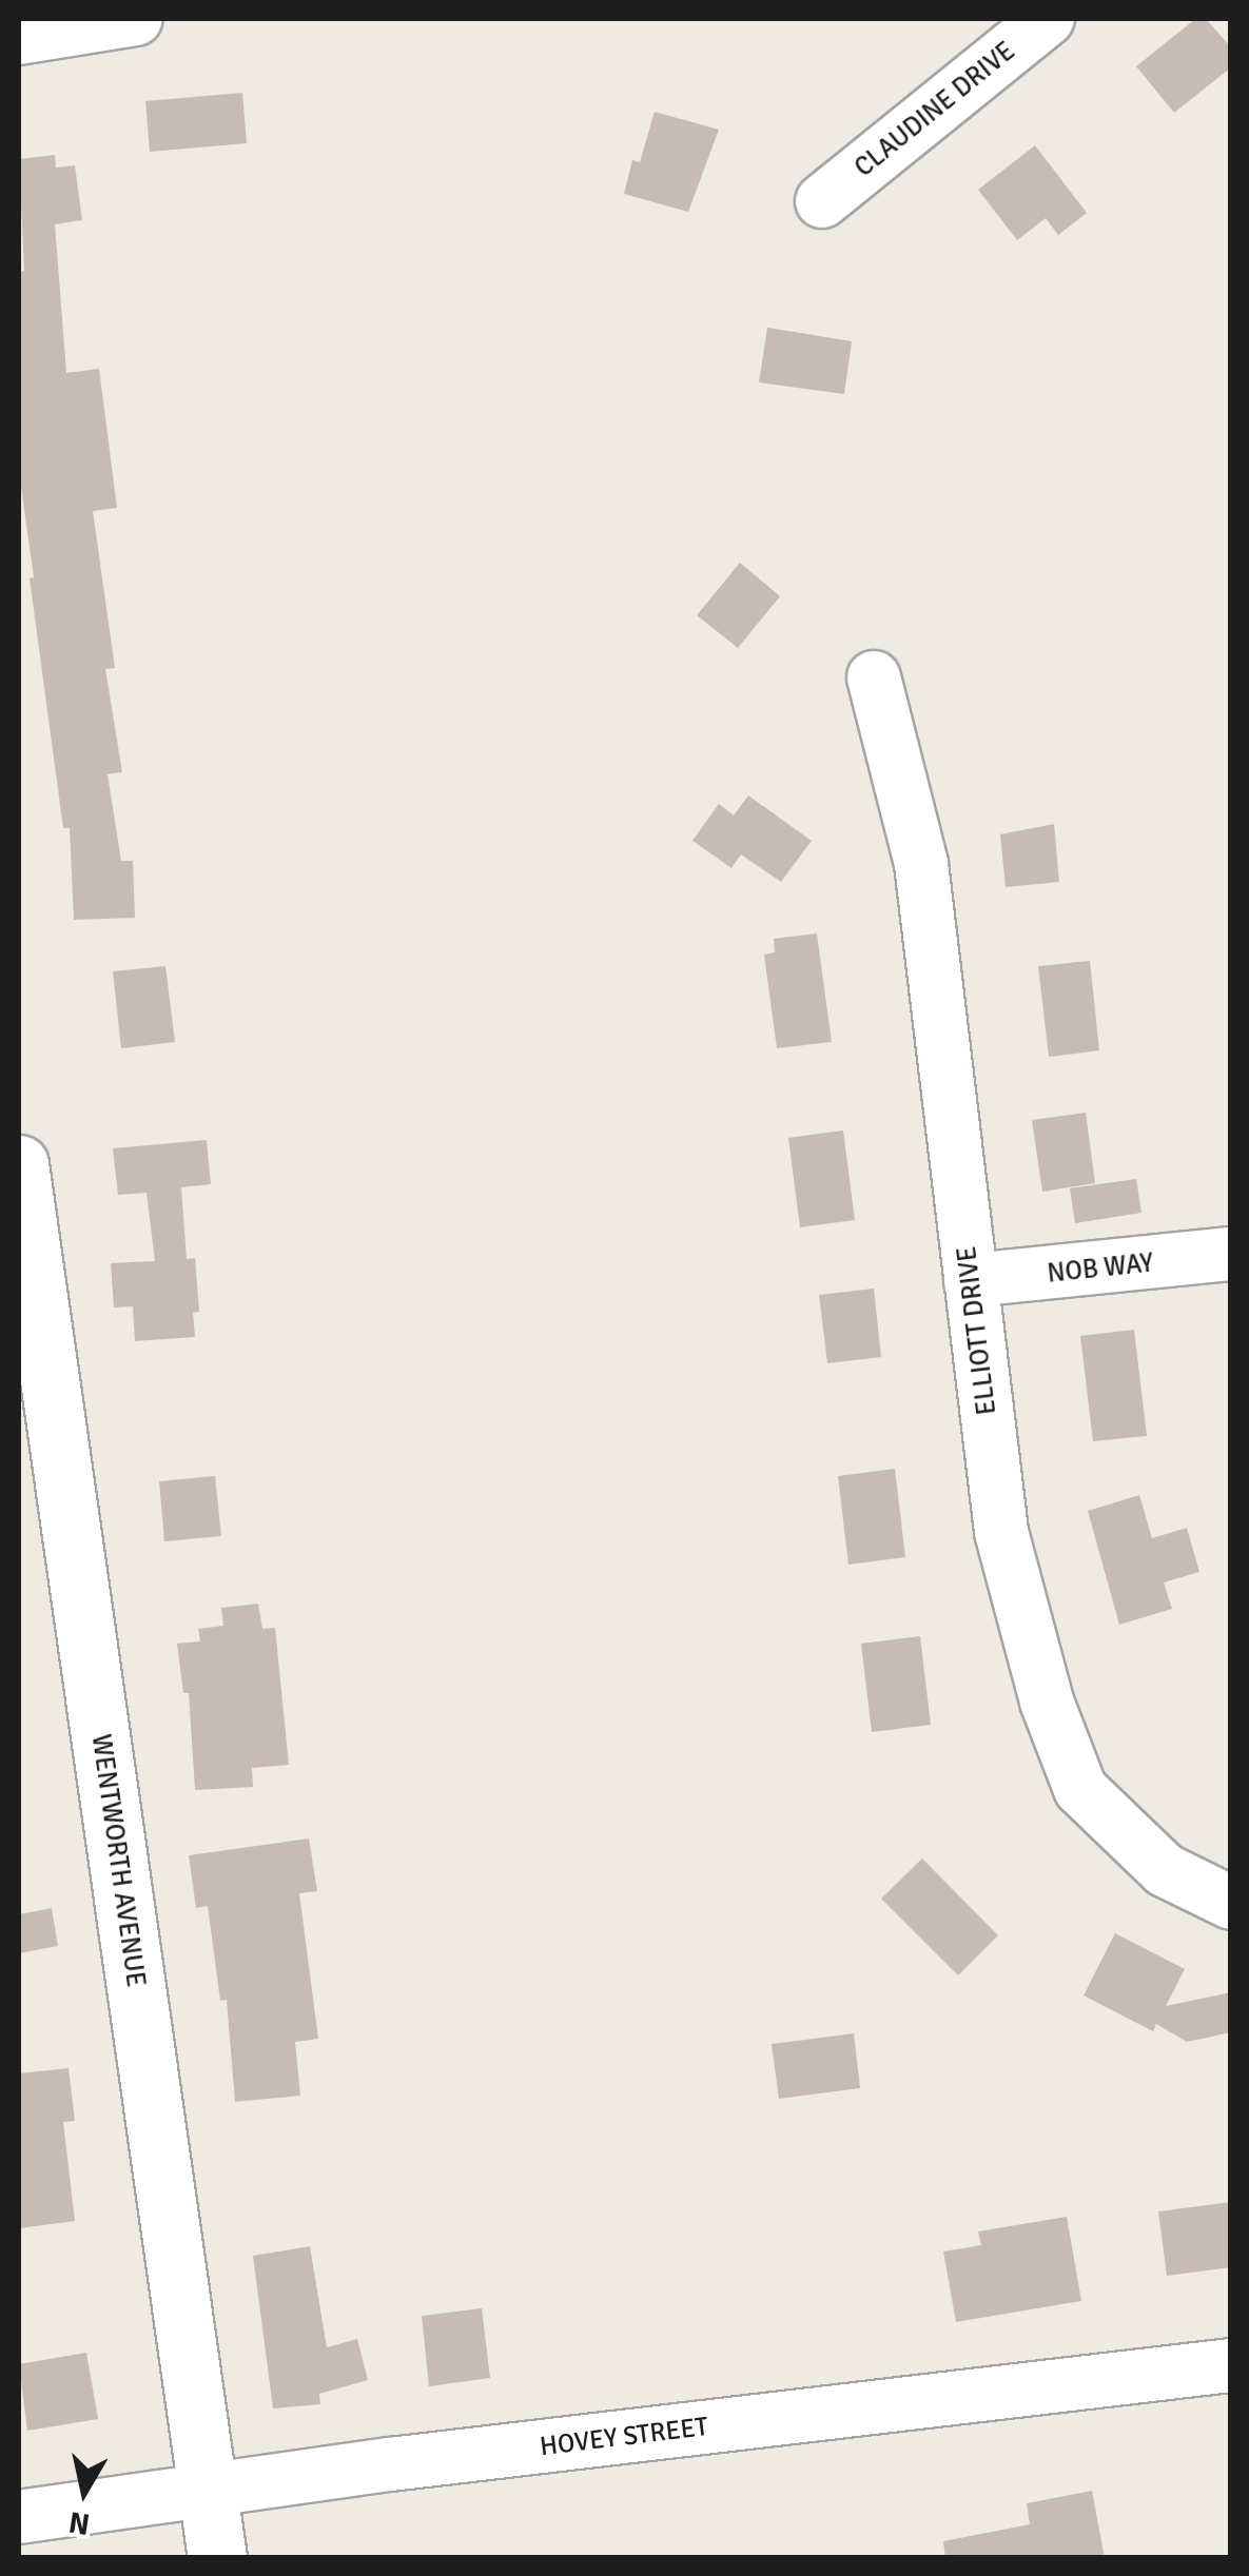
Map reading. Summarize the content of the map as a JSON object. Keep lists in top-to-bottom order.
{
  "streets": {
    "street": [
      "CLAUDINE DRIVE",
      "NOB WAY",
      "ELLIOTT DRIVE",
      "WENTWORTH AVENUE",
      "HOVEY STREET"
    ]
  },
  "crossings": [
    ["NOB WAY", "ELLIOTT DRIVE"],
    ["WENTWORTH AVENUE", "HOVEY STREET"]
  ],
  "north": "bottom"
}
